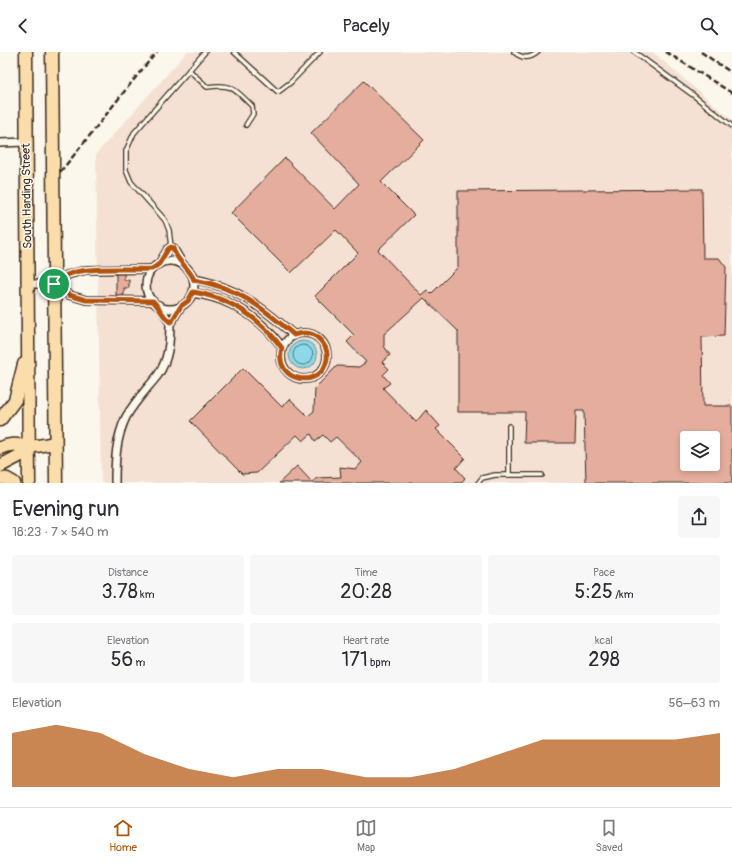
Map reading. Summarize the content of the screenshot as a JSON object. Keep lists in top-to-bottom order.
{
  "streets": {
    "main road": ["South Harding Street"]
  },
  "page": {
    "header": "Pacely",
    "heading": ["Evening run", "18:23 · 7 × 540 m"],
    "stats": [
      ["Distance", "3.78 km"],
      ["Time", "20:28"],
      ["Pace", "5:25 /km"],
      ["Elevation", "56 m"],
      ["Heart rate", "171 bpm"],
      ["kcal", "298"]
    ],
    "chart": ["Elevation", "56–63 m"],
    "tabs": ["Home", "Map", "Saved"]
  }
}
